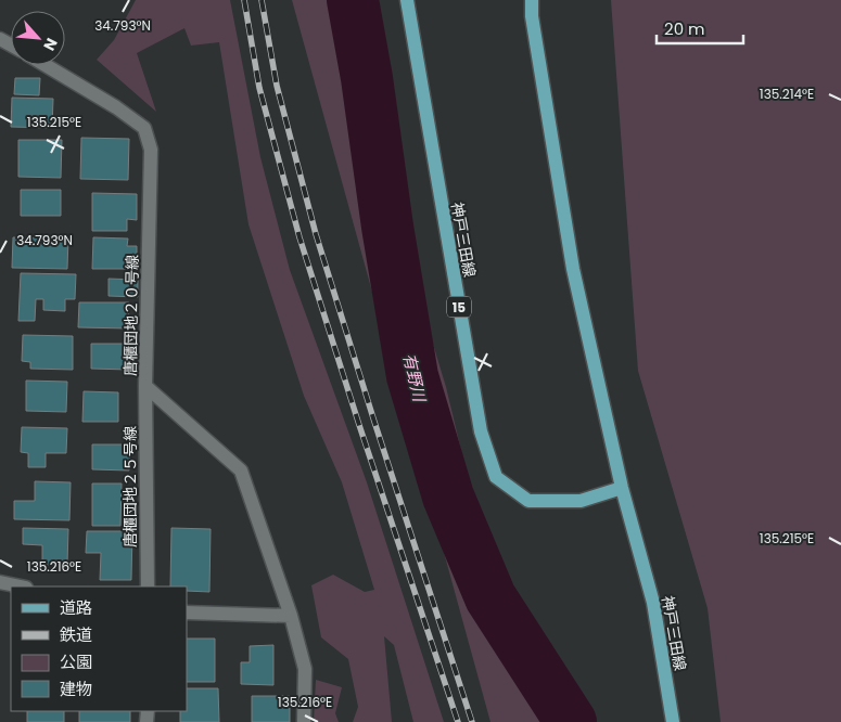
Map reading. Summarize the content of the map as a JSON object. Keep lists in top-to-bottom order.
{
  "streets": {
    "main road": ["神戸三田線", "15"],
    "street": ["唐櫃団地２０号線", "唐櫃団地２５号線"]
  },
  "crossings": [
    ["唐櫃団地２０号線", "唐櫃団地２５号線"]
  ],
  "water": ["有野川"],
  "legend": [
    "道路",
    "鉄道",
    "公園",
    "建物"
  ],
  "scale_bar": "20 m",
  "north": "bottom right",
  "coordinates": [
    "34.793°N",
    "135.214°E",
    "135.215°E",
    "135.216°E"
  ]
}
